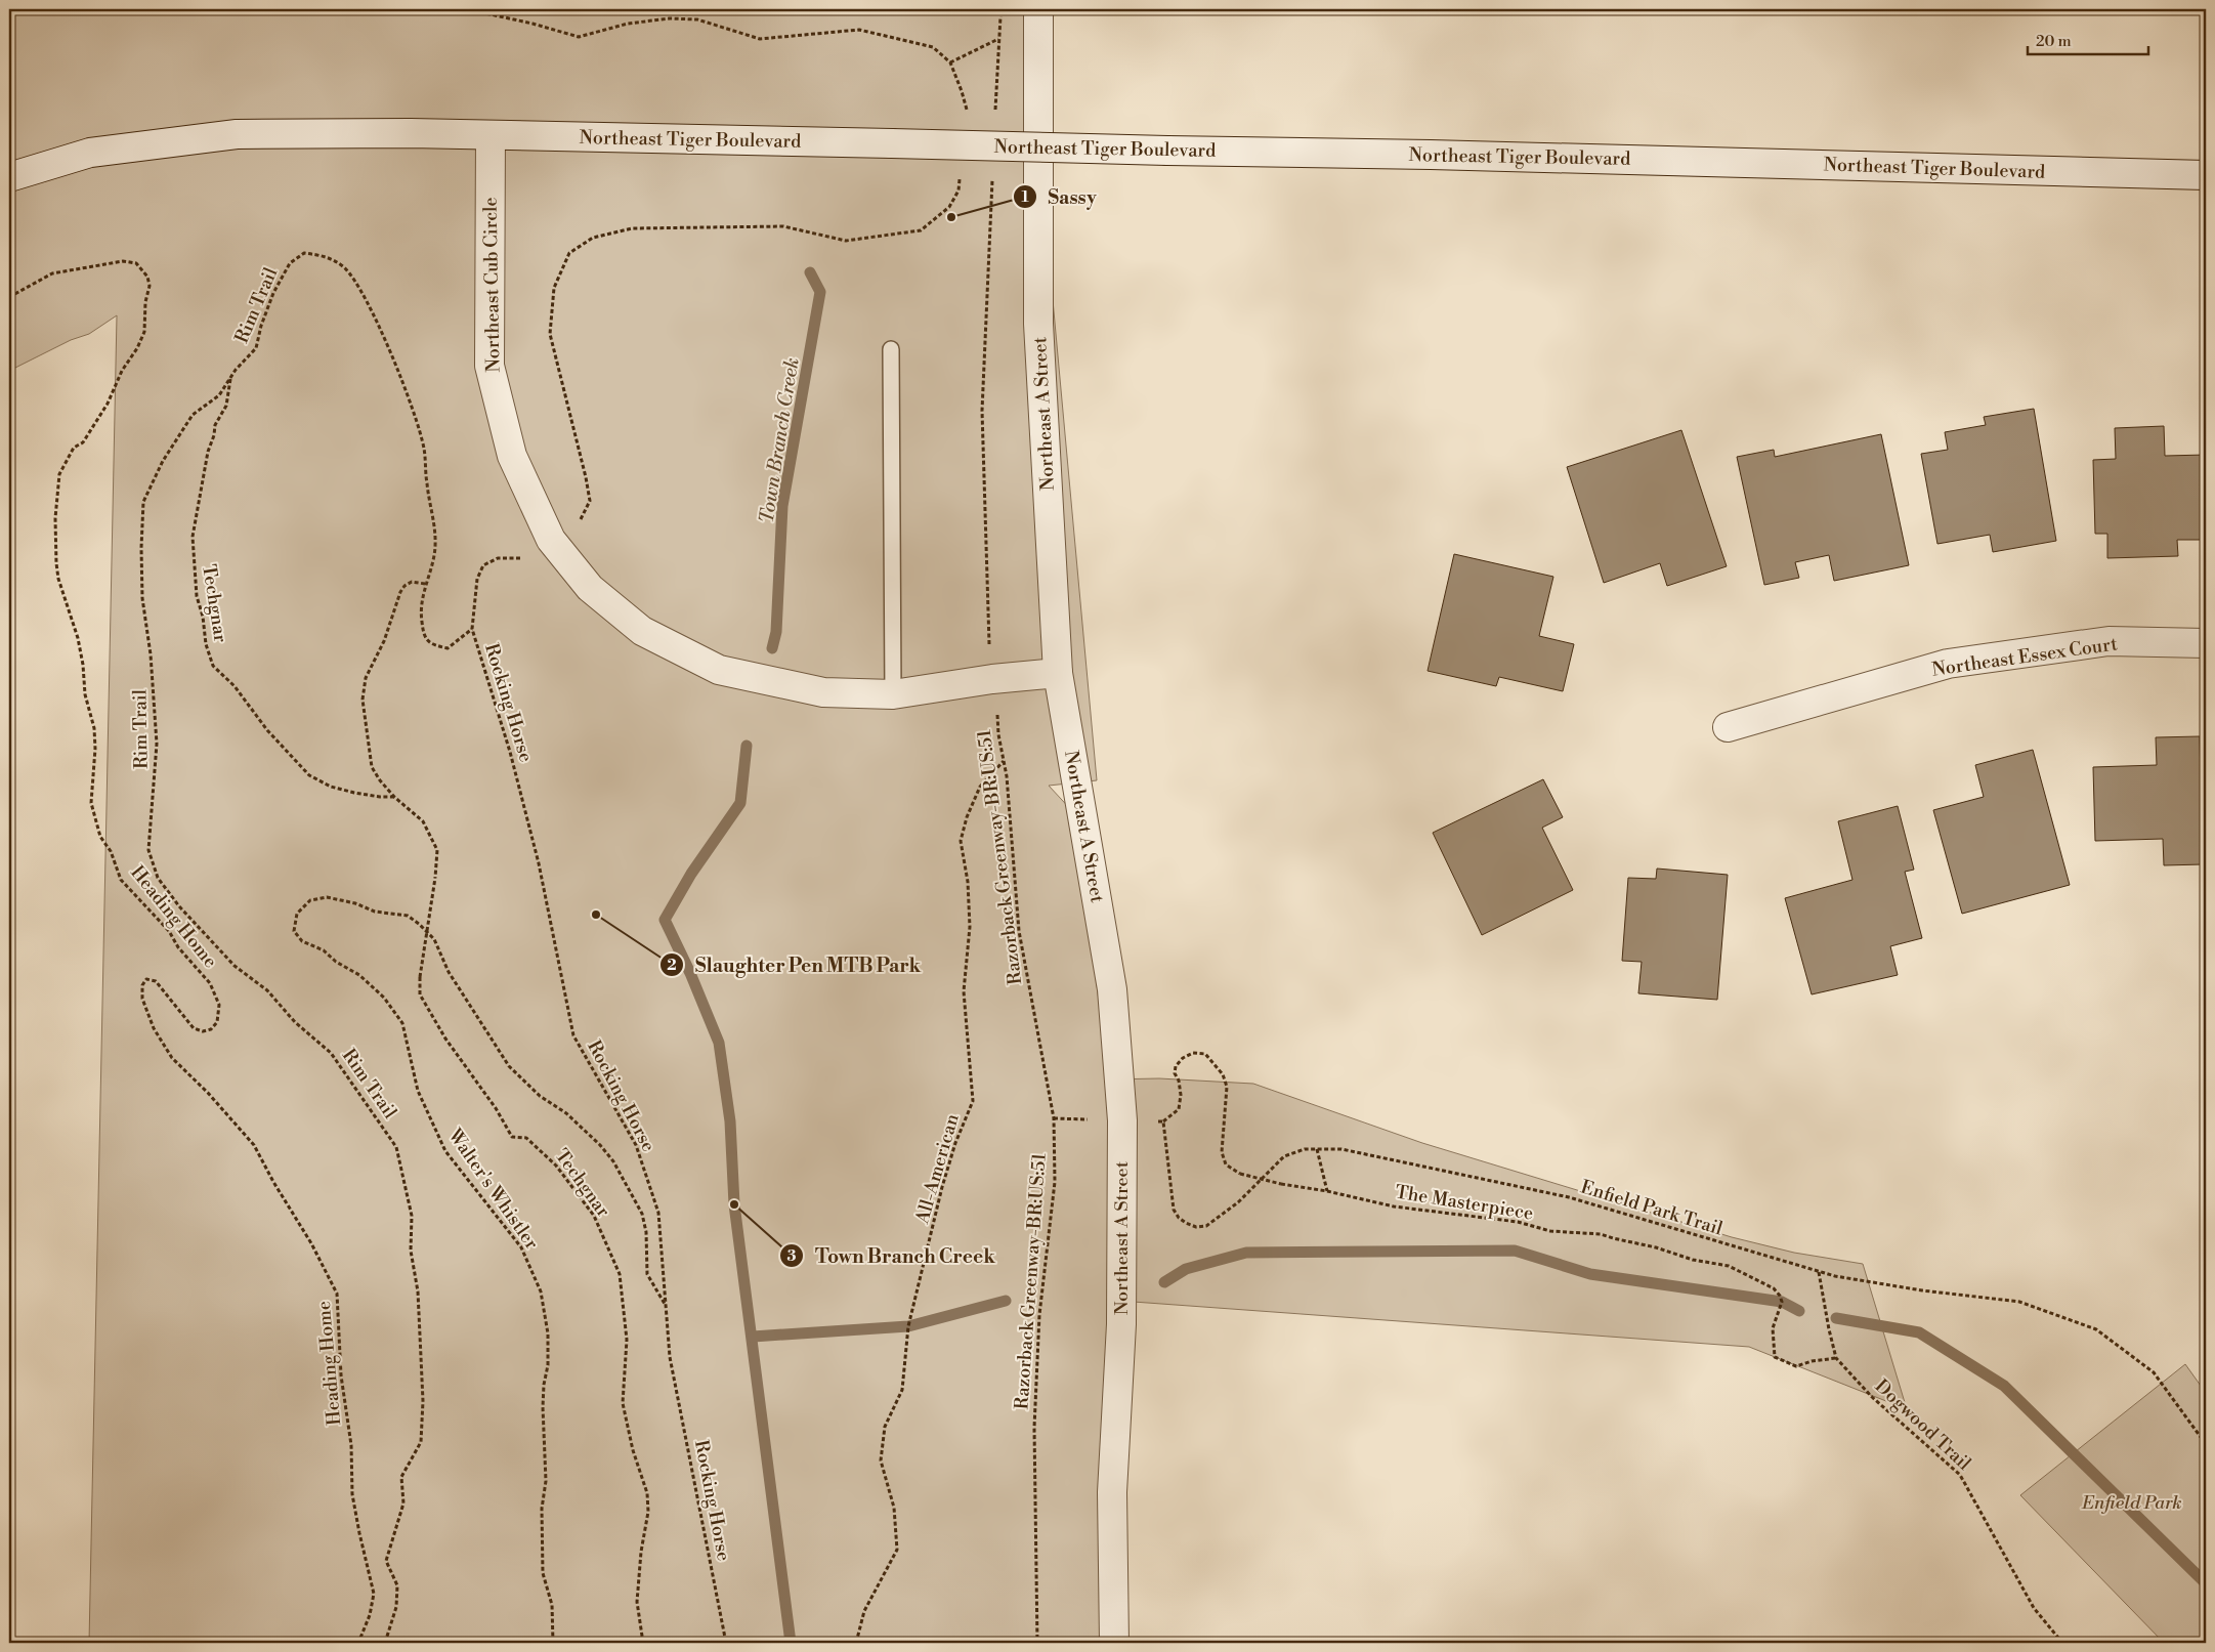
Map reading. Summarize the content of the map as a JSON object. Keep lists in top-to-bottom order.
{
  "streets": {
    "street": [
      "Northeast Tiger Boulevard",
      "Northeast Cub Circle",
      "Northeast A Street",
      "Northeast Essex Court"
    ],
    "path": [
      "Rim Trail",
      "Techgnar",
      "Rocking Horse",
      "Razorback Greenway-BR:US:51",
      "Heading Home",
      "All-American",
      "Walter's Whistler",
      "The Masterpiece",
      "Enfield Park Trail",
      "Dogwood Trail"
    ]
  },
  "crossings": [
    ["Northeast Tiger Boulevard", "Northeast Cub Circle"],
    ["Northeast Cub Circle", "Northeast A Street"],
    ["Rim Trail", "Techgnar"],
    ["Rim Trail", "Rocking Horse"],
    ["Rocking Horse", "Walter's Whistler"],
    ["Razorback Greenway-BR:US:51", "All-American"],
    ["The Masterpiece", "Enfield Park Trail"],
    ["The Masterpiece", "Dogwood Trail"],
    ["Enfield Park Trail", "Dogwood Trail"]
  ],
  "water": ["Town Branch Creek"],
  "parks": ["Enfield Park"],
  "places": ["Sassy", "Slaughter Pen MTB Park", "Town Branch Creek"],
  "scale_bar": "20 m"
}
